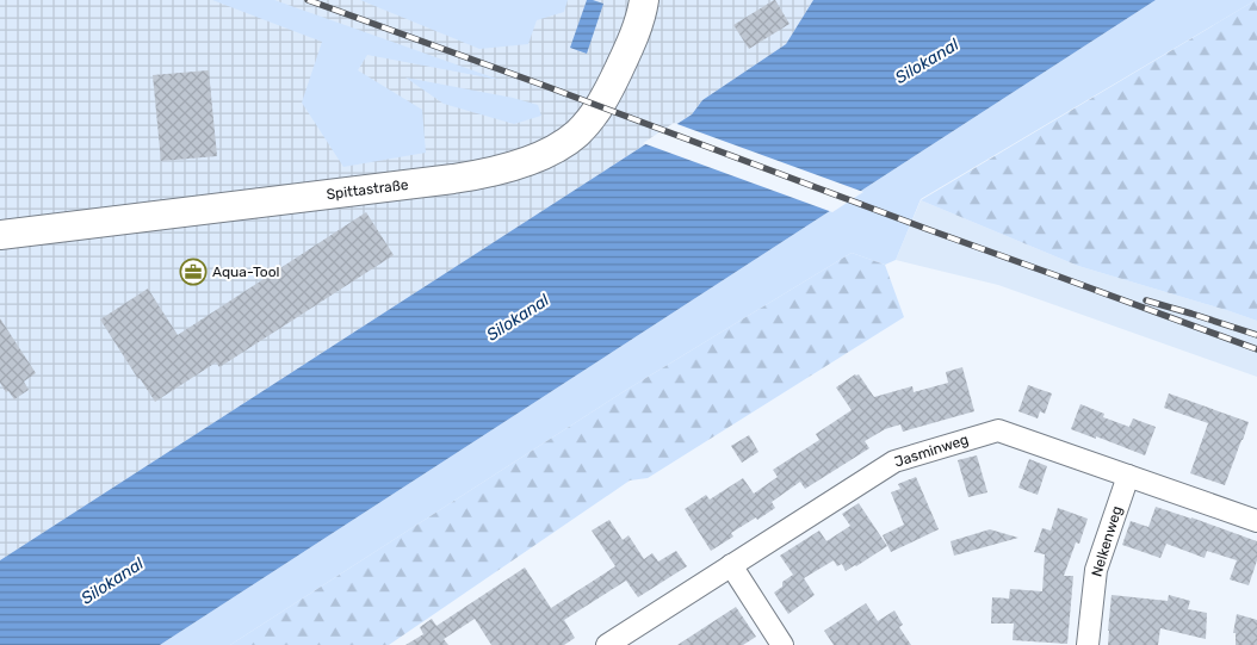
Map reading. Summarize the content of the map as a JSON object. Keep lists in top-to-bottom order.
{
  "streets": {
    "street": ["Spittastraße", "Jasminweg", "Nelkenweg"]
  },
  "crossings": [
    ["Jasminweg", "Nelkenweg"]
  ],
  "water": ["Silokanal"],
  "places": {
    "office": ["Aqua-Tool"]
  }
}
